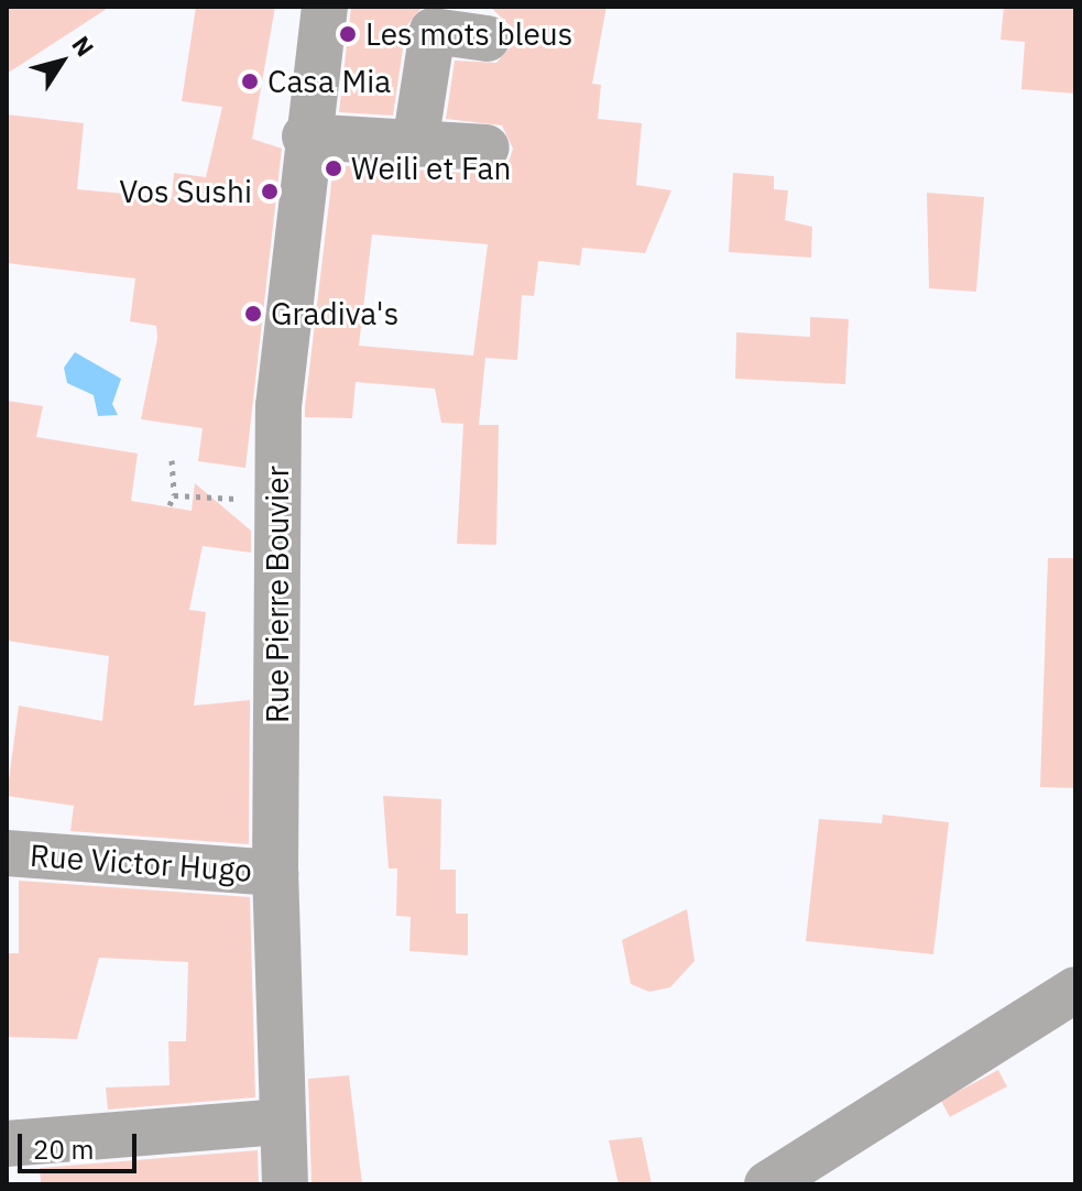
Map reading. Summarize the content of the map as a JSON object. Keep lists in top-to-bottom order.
{
  "streets": {
    "street": ["Rue Pierre Bouvier", "Rue Victor Hugo"]
  },
  "crossings": [
    ["Rue Pierre Bouvier", "Rue Victor Hugo"]
  ],
  "places": [
    "Les mots bleus",
    "Casa Mia",
    "Weili et Fan",
    "Vos Sushi",
    "Gradiva's"
  ],
  "scale_bar": "20 m",
  "north": "top right"
}
